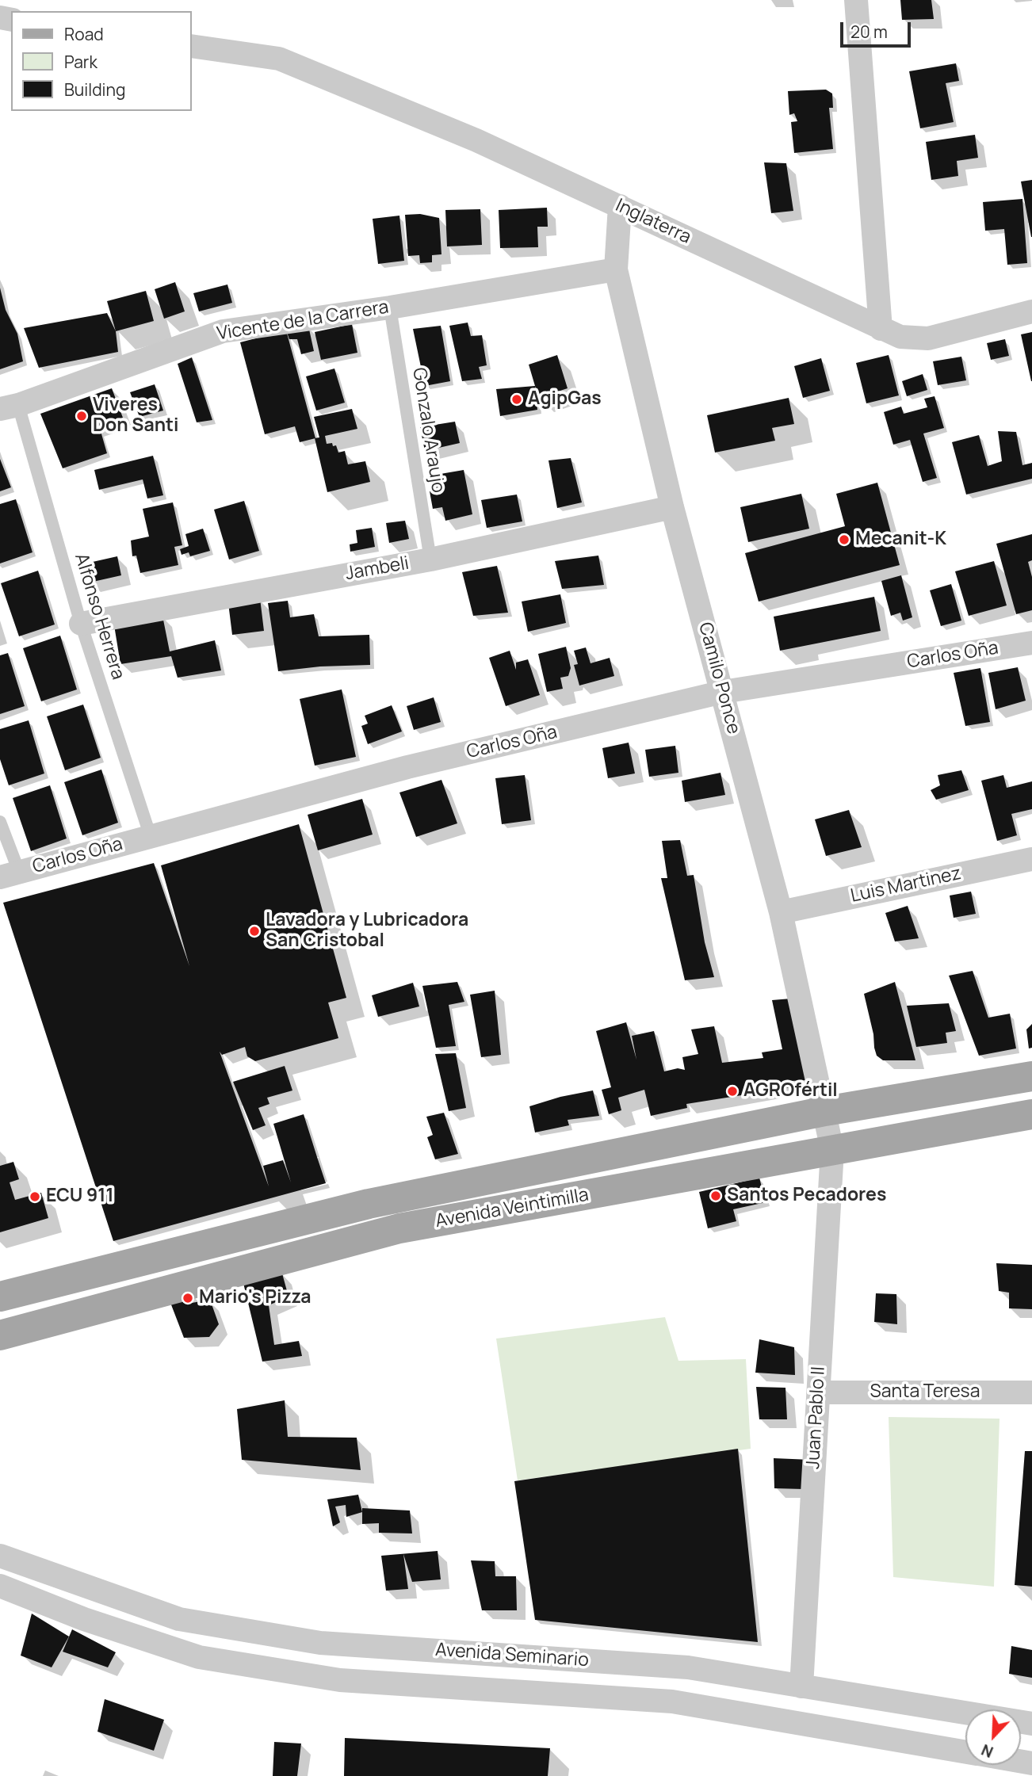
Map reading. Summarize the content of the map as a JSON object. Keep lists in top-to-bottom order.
{
  "streets": {
    "main road": ["Avenida Veintimilla"],
    "street": [
      "Inglaterra",
      "Vicente de la Carrera",
      "Jambeli",
      "Carlos Oña",
      "Camilo Ponce",
      "Luis Martinez",
      "Santa Teresa",
      "Juan Pablo II",
      "Avenida Seminario"
    ],
    "lane": ["Gonzalo Araujo", "Alfonso Herrera"]
  },
  "crossings": [
    ["Inglaterra", "Camilo Ponce"],
    ["Vicente de la Carrera", "Gonzalo Araujo"],
    ["Vicente de la Carrera", "Alfonso Herrera"],
    ["Vicente de la Carrera", "Camilo Ponce"],
    ["Gonzalo Araujo", "Jambeli"],
    ["Jambeli", "Alfonso Herrera"],
    ["Jambeli", "Camilo Ponce"],
    ["Alfonso Herrera", "Carlos Oña"],
    ["Carlos Oña", "Camilo Ponce"],
    ["Camilo Ponce", "Luis Martinez"],
    ["Camilo Ponce", "Avenida Veintimilla"],
    ["Camilo Ponce", "Juan Pablo II"],
    ["Avenida Veintimilla", "Juan Pablo II"],
    ["Santa Teresa", "Juan Pablo II"],
    ["Juan Pablo II", "Avenida Seminario"]
  ],
  "places": [
    "AgipGas",
    "Viveres Don Santi",
    "Mecanit-K",
    "Lavadora y Lubricadora San Cristobal",
    "AGROfértil",
    "Santos Pecadores",
    "ECU 911",
    "Mario's Pizza"
  ],
  "legend": ["Road", "Park", "Building"],
  "scale_bar": "20 m",
  "north": "bottom left"
}
